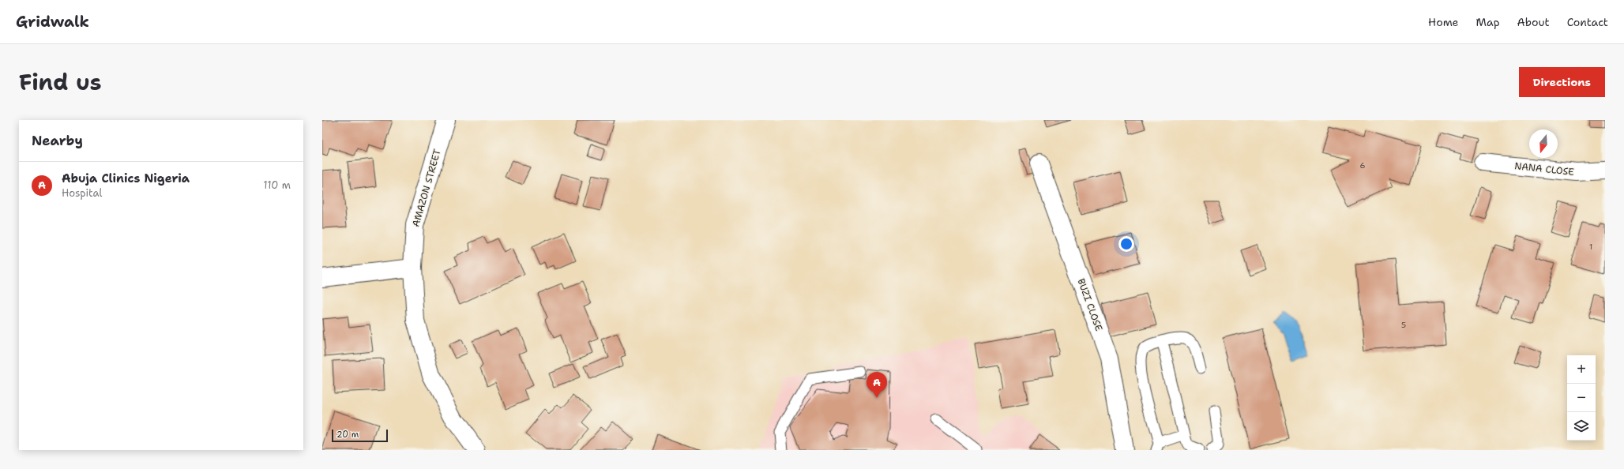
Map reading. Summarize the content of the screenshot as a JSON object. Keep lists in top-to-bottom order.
{
  "streets": {
    "street": ["NANA CLOSE", "AMAZON STREET", "BUZI CLOSE"]
  },
  "house_numbers": ["6", "1", "5"],
  "scale_bar": "20 m",
  "north": "bottom",
  "page": {
    "header": "Gridwalk",
    "nav": [
      "Home",
      "Map",
      "About",
      "Contact"
    ],
    "title": "Find us",
    "buttons": "Directions",
    "heading": "Nearby",
    "list": [
      {
        "mark": "A",
        "name": "Abuja Clinics Nigeria",
        "note": "Hospital",
        "value": "110 m"
      }
    ],
    "map_buttons": ["+", "−"],
    "pins": "A",
    "scale": "20 m"
  }
}
